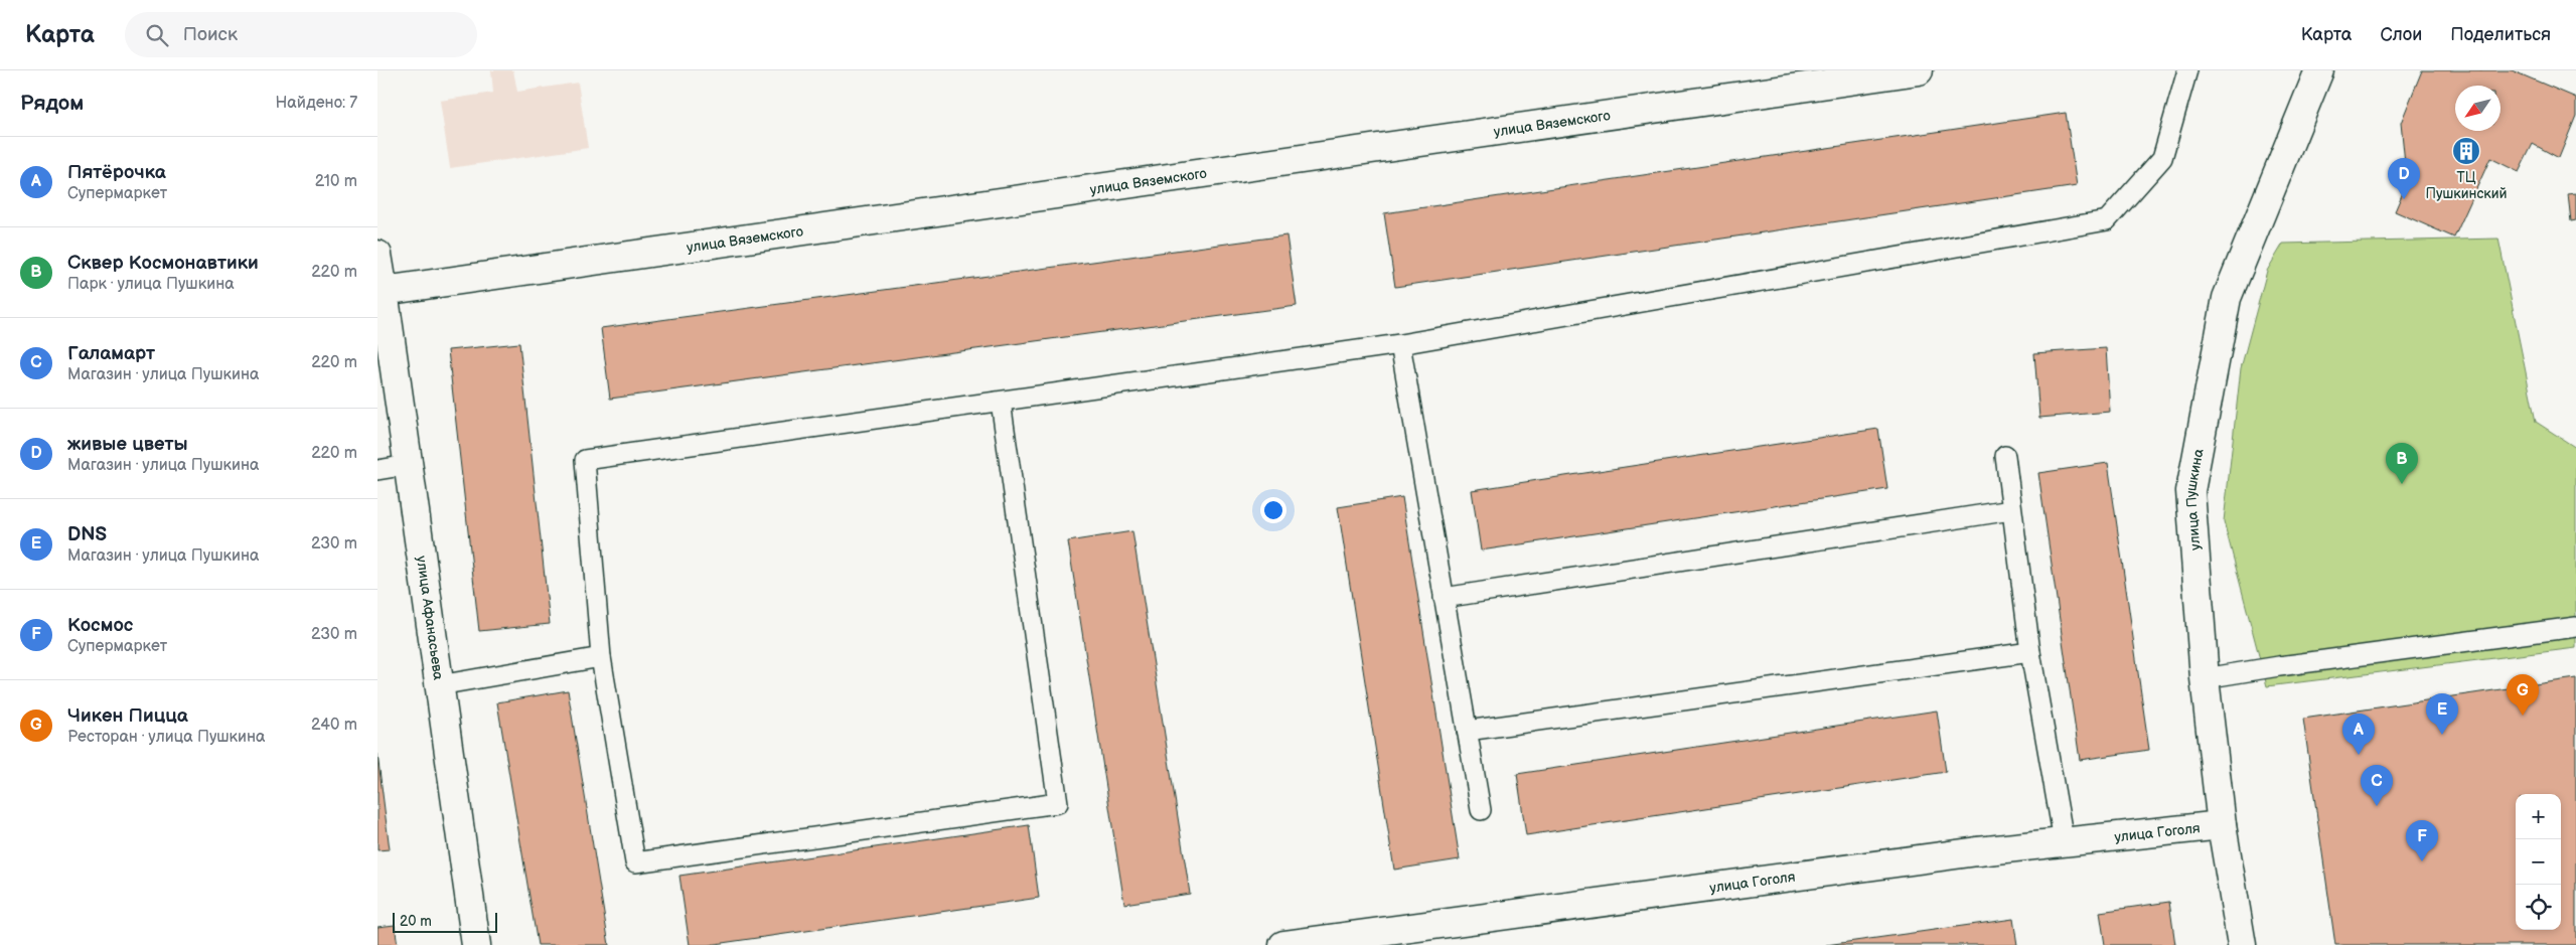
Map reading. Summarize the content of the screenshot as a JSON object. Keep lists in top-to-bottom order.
{
  "streets": {
    "street": [
      "улица Вяземского",
      "улица Пушкина",
      "улица Афанасьева",
      "улица Гоголя"
    ]
  },
  "crossings": [
    ["улица Вяземского", "улица Афанасьева"],
    ["улица Пушкина", "улица Гоголя"]
  ],
  "places": {
    "building": ["ТЦ Пушкинский"]
  },
  "scale_bar": "20 m",
  "north": "bottom left",
  "page": {
    "header": "Карта",
    "search": "Поиск",
    "nav": ["Карта", "Слои", "Поделиться"],
    "heading": ["Рядом", "Найдено: 7"],
    "list": [
      {
        "mark": "A",
        "name": "Пятёрочка",
        "note": "Супермаркет",
        "value": "210 m"
      },
      {
        "mark": "B",
        "name": "Сквер Космонавтики",
        "note": "Парк · улица Пушкина",
        "value": "220 m"
      },
      {
        "mark": "C",
        "name": "Галамарт",
        "note": "Магазин · улица Пушкина",
        "value": "220 m"
      },
      {
        "mark": "D",
        "name": "живые цветы",
        "note": "Магазин · улица Пушкина",
        "value": "220 m"
      },
      {
        "mark": "E",
        "name": "DNS",
        "note": "Магазин · улица Пушкина",
        "value": "230 m"
      },
      {
        "mark": "F",
        "name": "Космос",
        "note": "Супермаркет",
        "value": "230 m"
      },
      {
        "mark": "G",
        "name": "Чикен Пицца",
        "note": "Ресторан · улица Пушкина",
        "value": "240 m"
      }
    ],
    "pins": [
      "D",
      "B",
      "G",
      "E",
      "A",
      "C",
      "F"
    ],
    "map_buttons": ["+", "−"],
    "scale": "20 m"
  }
}
